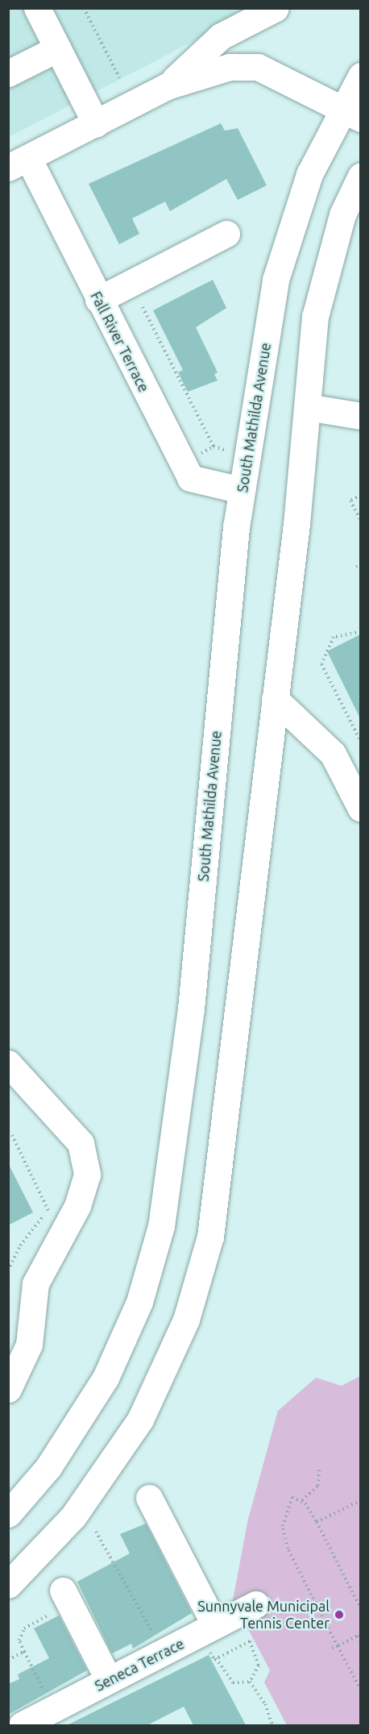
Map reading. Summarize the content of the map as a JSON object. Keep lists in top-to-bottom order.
{
  "streets": {
    "main road": ["Fall River Terrace", "South Mathilda Avenue", "Seneca Terrace"]
  },
  "crossings": [
    ["Fall River Terrace", "South Mathilda Avenue"]
  ],
  "places": ["Sunnyvale Municipal Tennis Center"]
}
